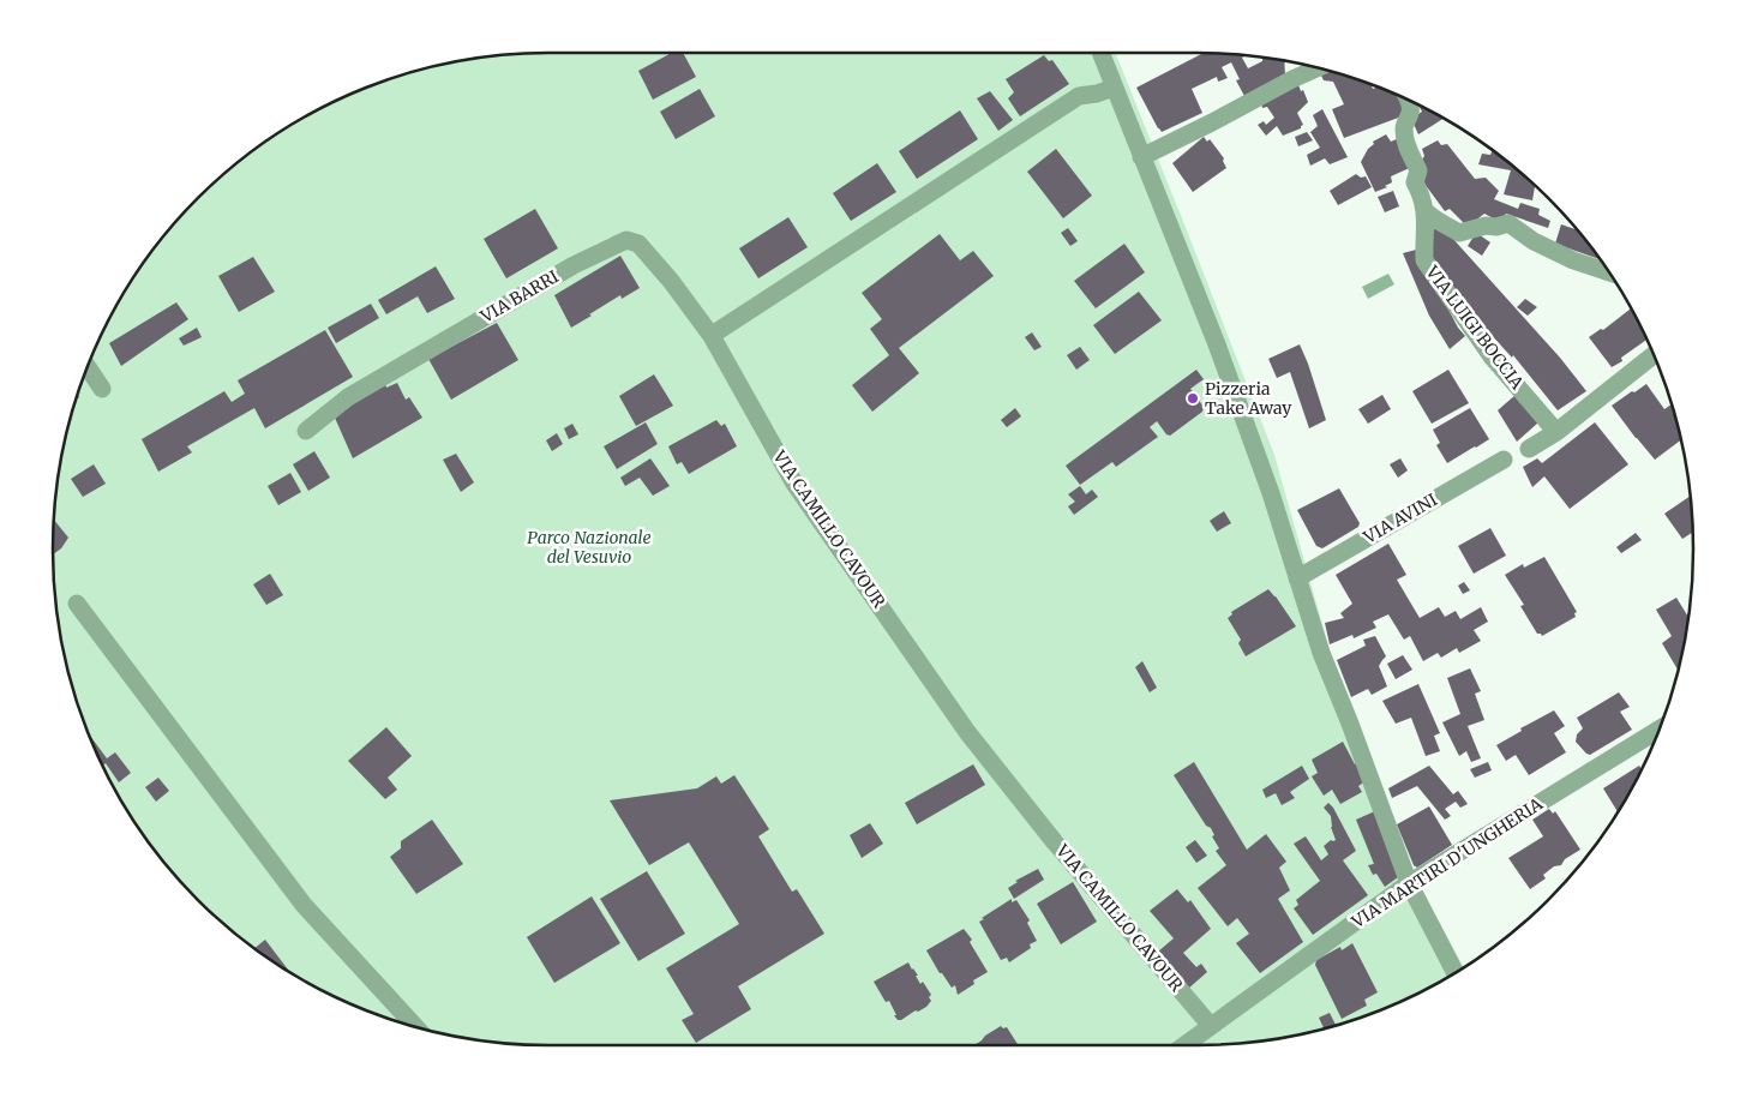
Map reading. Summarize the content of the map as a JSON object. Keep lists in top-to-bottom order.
{
  "streets": {
    "street": [
      "VIA BARRI",
      "VIA LUIGI BOCCIA",
      "VIA AVINI",
      "VIA CAMILLO CAVOUR",
      "VIA MARTIRI D'UNGHERIA"
    ]
  },
  "crossings": [
    ["VIA BARRI", "VIA CAMILLO CAVOUR"],
    ["VIA CAMILLO CAVOUR", "VIA MARTIRI D'UNGHERIA"]
  ],
  "parks": ["Parco Nazionale del Vesuvio"],
  "places": ["Pizzeria Take Away"]
}
